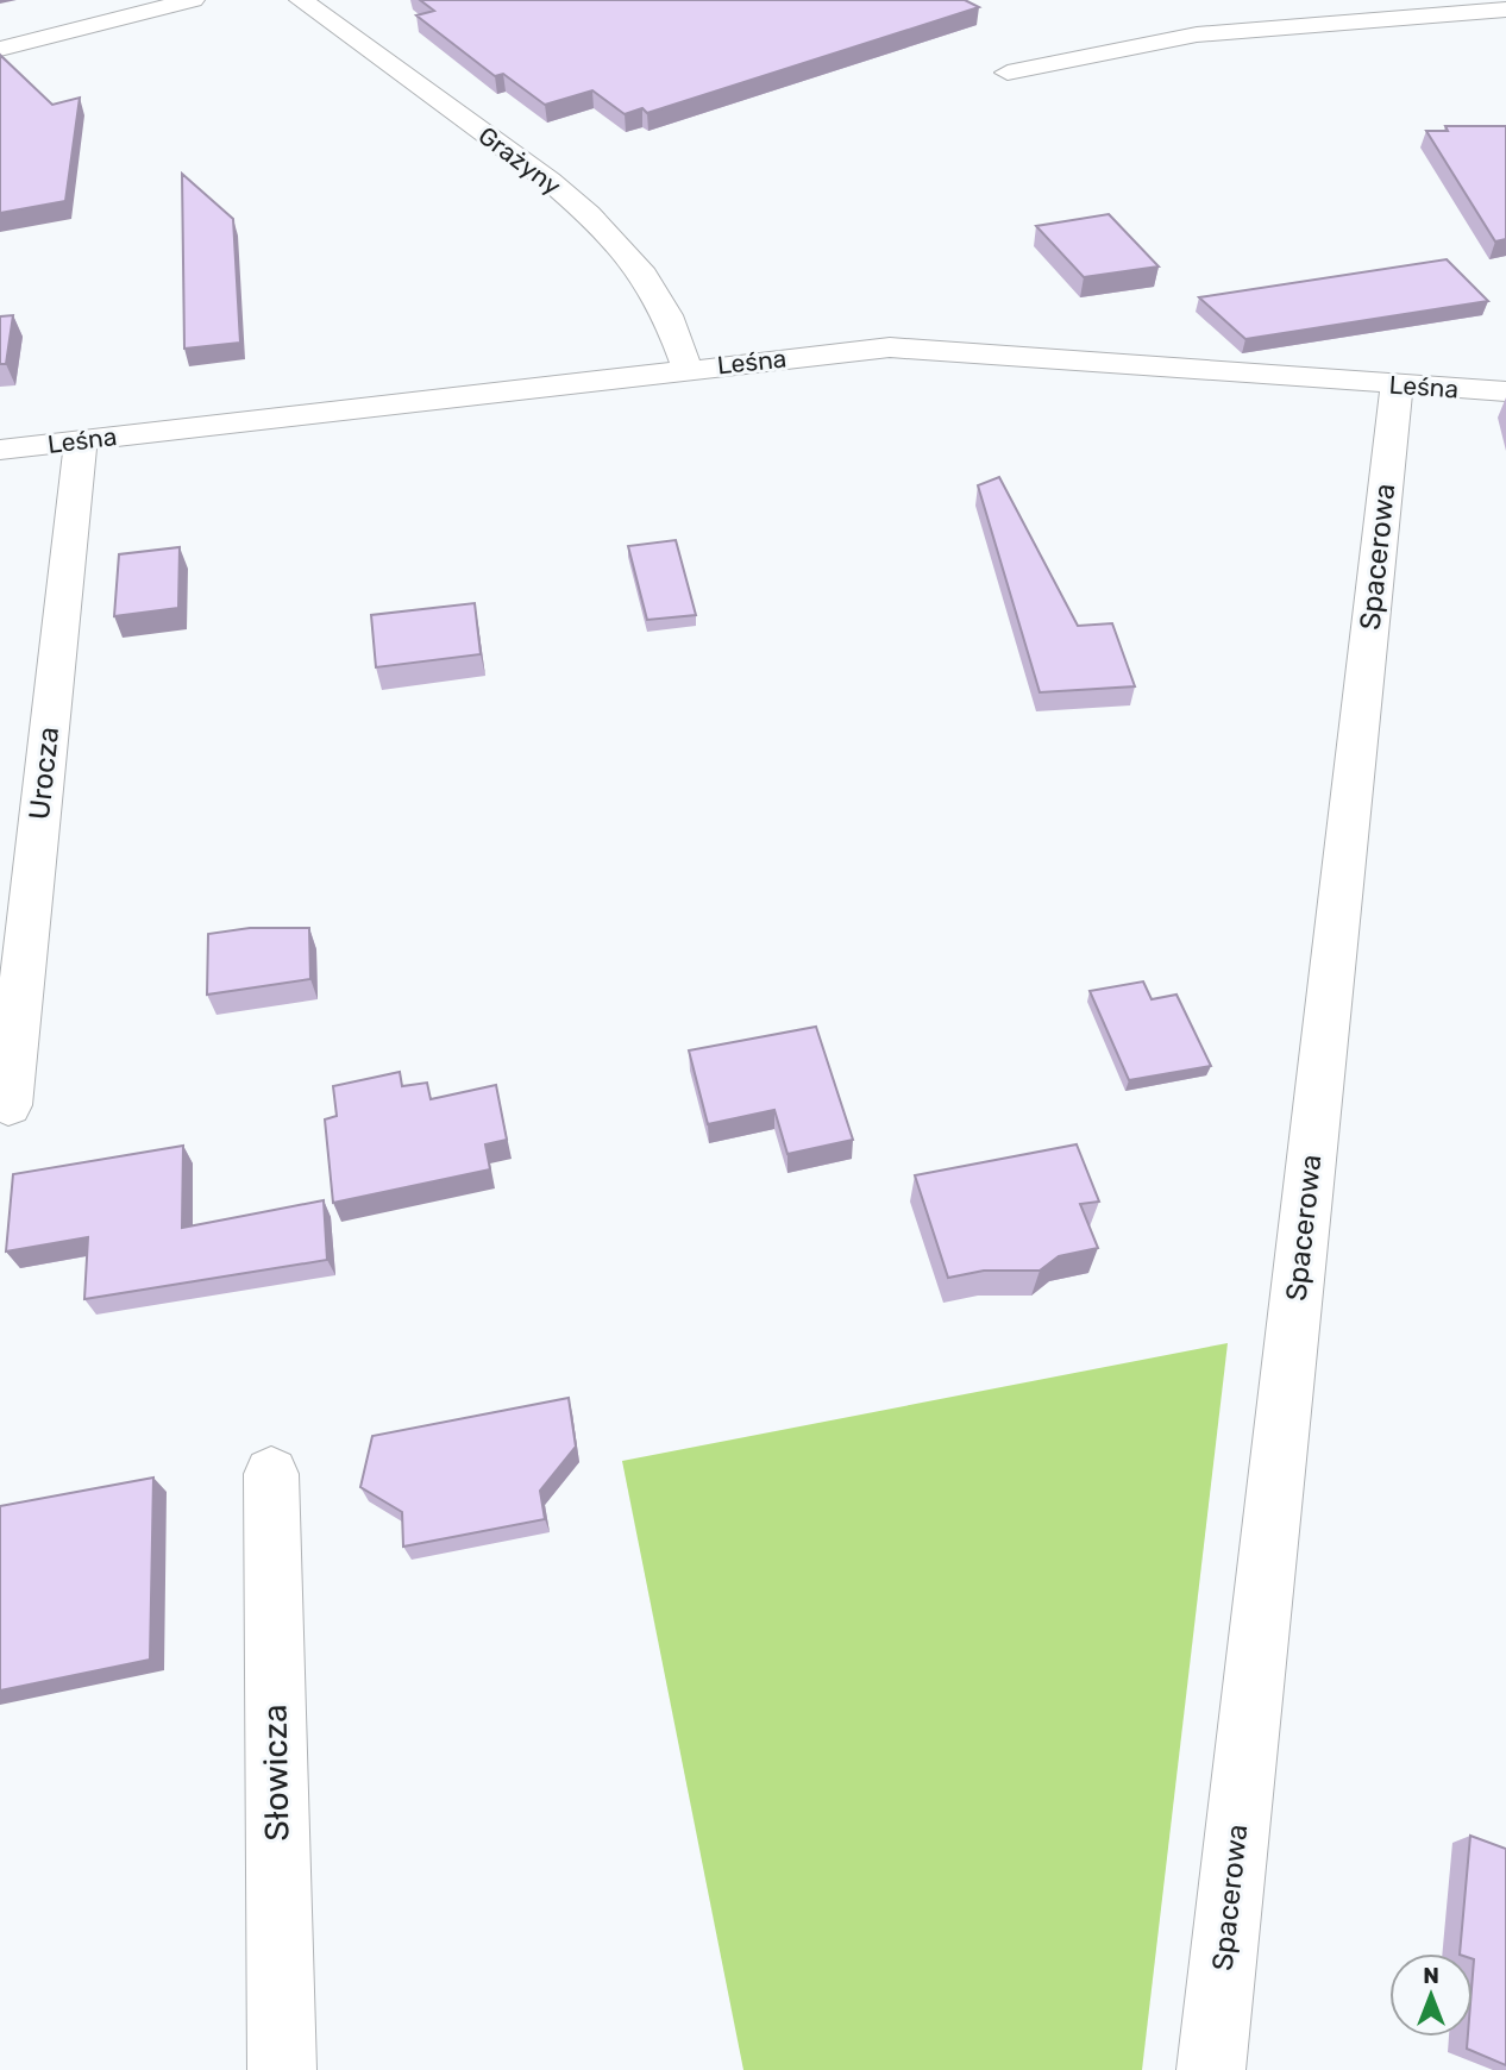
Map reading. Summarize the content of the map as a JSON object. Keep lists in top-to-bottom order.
{
  "streets": {
    "street": [
      "Grażyny",
      "Leśna",
      "Spacerowa",
      "Urocza",
      "Słowicza"
    ]
  },
  "crossings": [
    ["Grażyny", "Leśna"],
    ["Leśna", "Spacerowa"],
    ["Leśna", "Urocza"]
  ],
  "north": "top"
}
